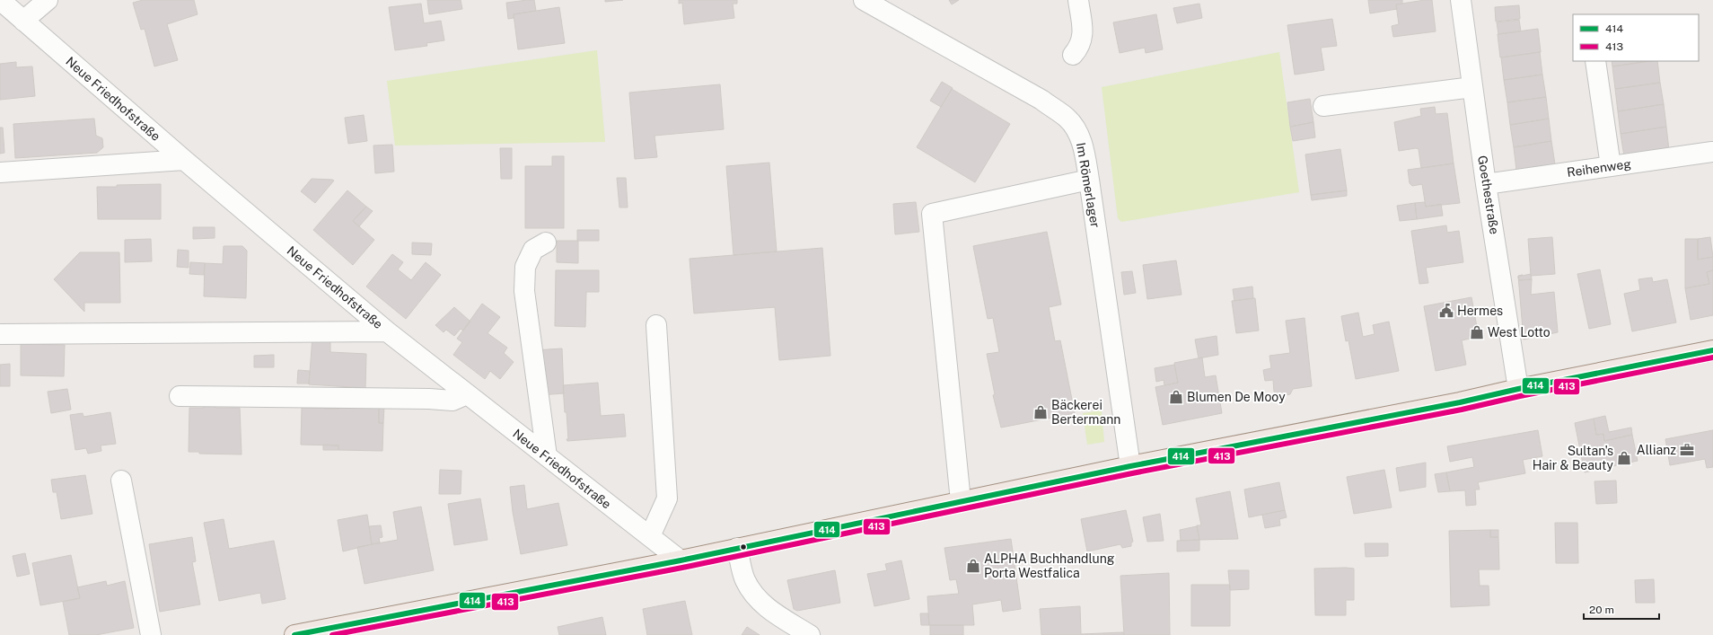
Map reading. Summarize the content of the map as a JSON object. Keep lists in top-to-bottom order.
{
  "streets": {
    "street": [
      "Neue Friedhofstraße",
      "Reihenweg",
      "Im Römerlager",
      "Goethestraße"
    ]
  },
  "crossings": [
    ["Reihenweg", "Goethestraße"]
  ],
  "places": {
    "public building": ["Hermes"],
    "shop": [
      "West Lotto",
      "Blumen De Mooy",
      "Bäckerei Bertermann",
      "Sultan's Hair & Beauty",
      "ALPHA Buchhandlung Porta Westfalica"
    ],
    "office": ["Allianz"]
  },
  "lines": ["transit line 414", "transit line 413"],
  "legend": ["414", "413"],
  "scale_bar": "20 m"
}
